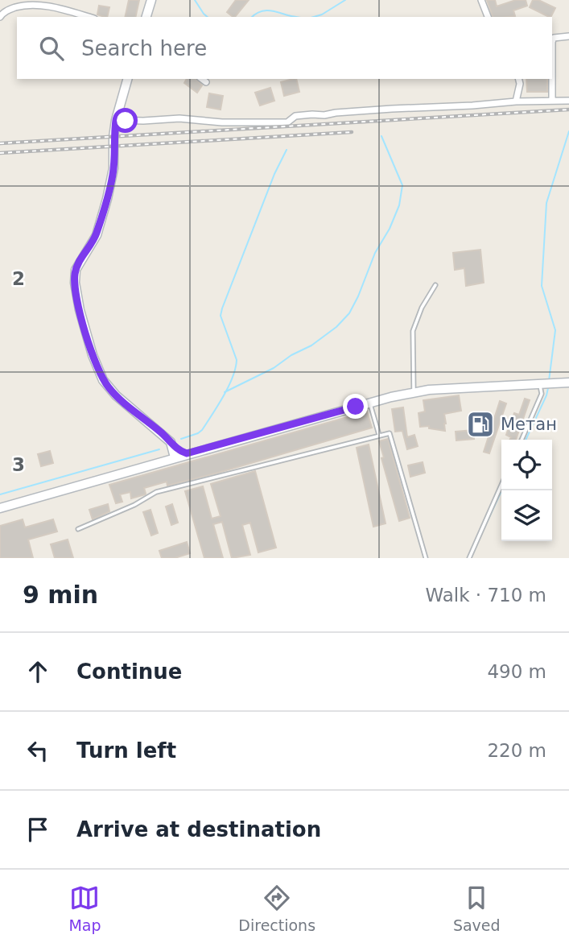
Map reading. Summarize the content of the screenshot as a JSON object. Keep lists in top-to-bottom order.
{
  "places": {
    "fuel station": ["Метан"]
  },
  "page": {
    "search": "Search here",
    "heading": ["9 min", "Walk · 710 m"],
    "list": [
      ["Continue", "490 m"],
      ["Turn left", "220 m"],
      "Arrive at destination"
    ],
    "nav": ["Map", "Directions", "Saved"]
  },
  "grid": {
    "rows": ["2", "3"]
  }
}
